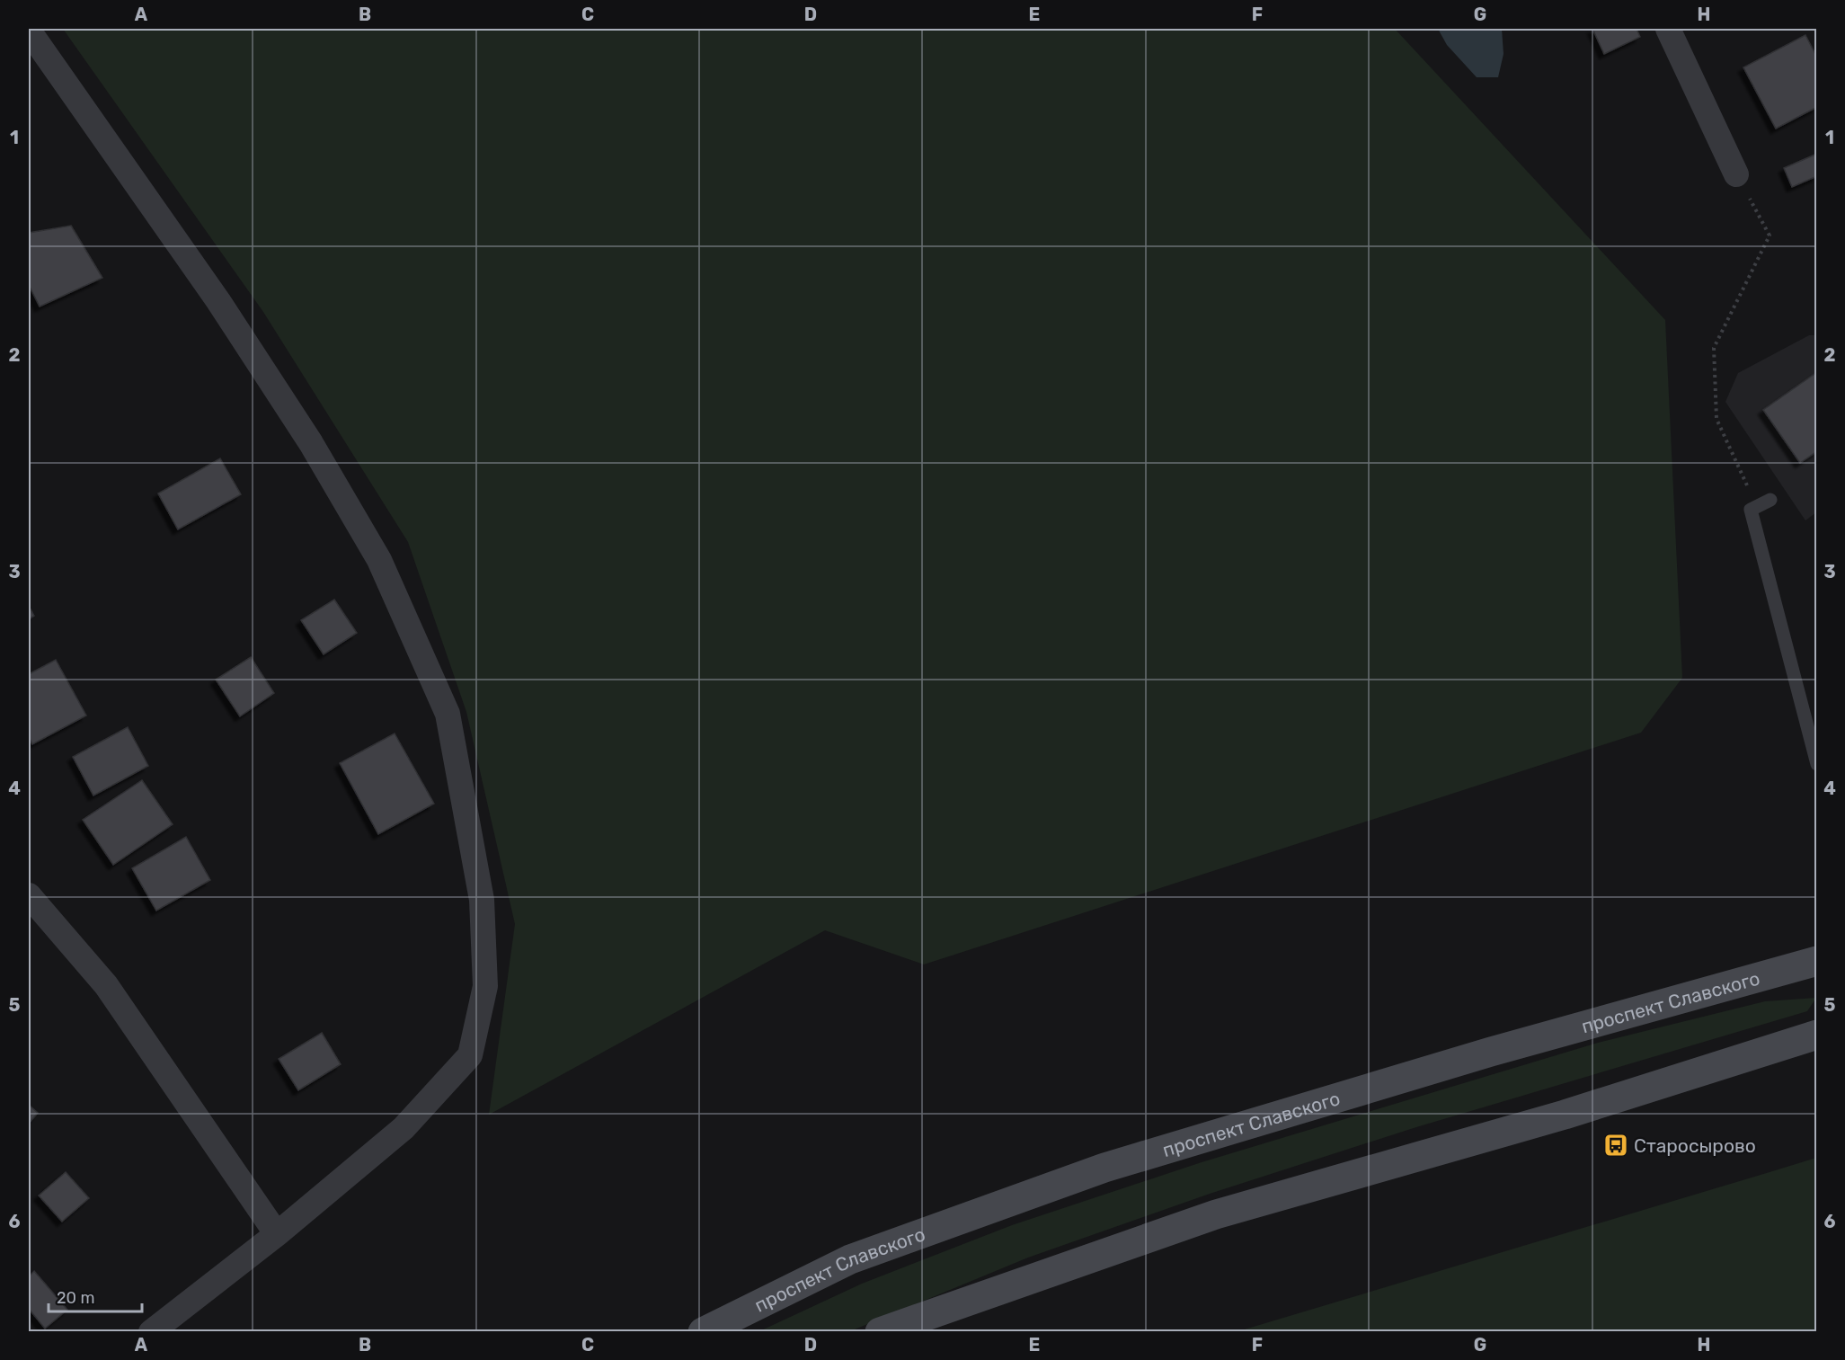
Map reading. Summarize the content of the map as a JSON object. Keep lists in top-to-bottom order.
{
  "streets": {
    "main road": ["проспект Славского"]
  },
  "places": {
    "bus stop": ["Старосырово"]
  },
  "scale_bar": "20 m",
  "grid": {
    "columns": [
      "A",
      "B",
      "C",
      "D",
      "E",
      "F",
      "G",
      "H"
    ],
    "rows": [
      "1",
      "2",
      "3",
      "4",
      "5",
      "6"
    ]
  }
}
